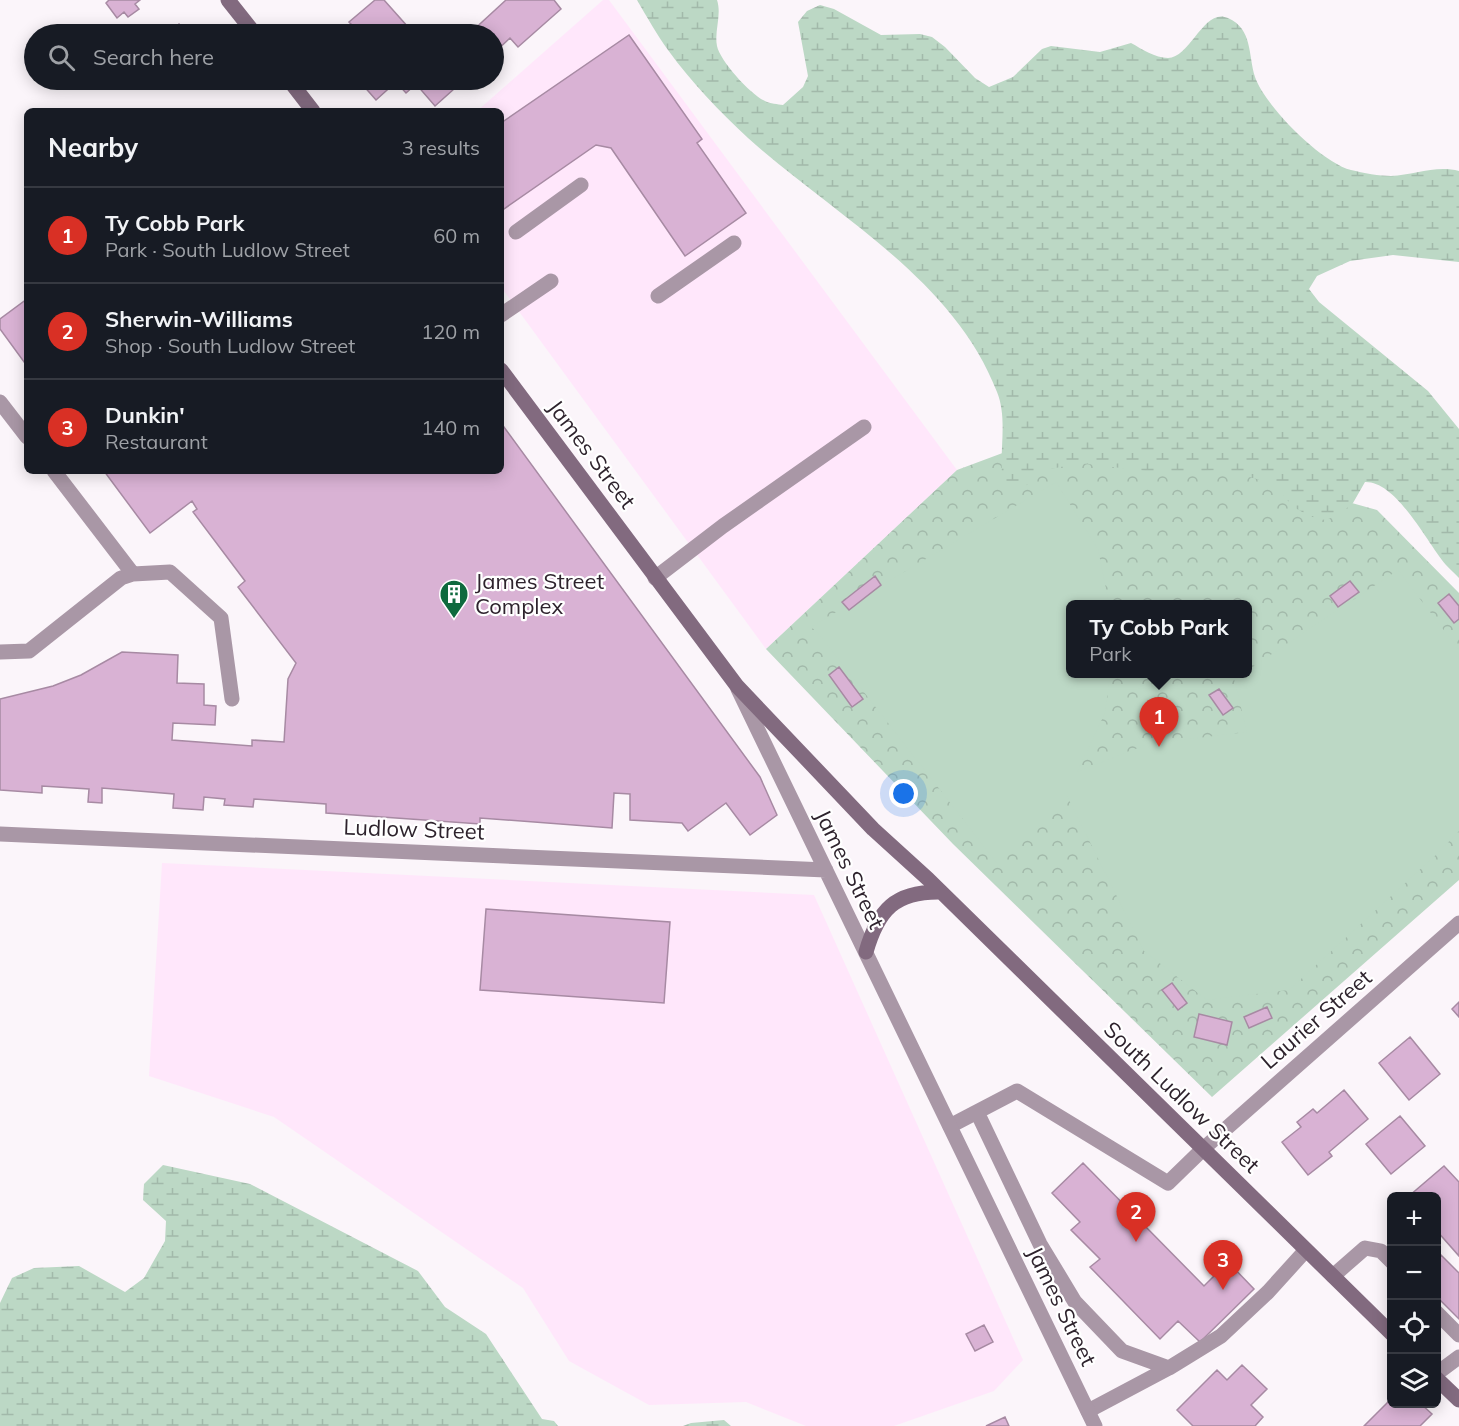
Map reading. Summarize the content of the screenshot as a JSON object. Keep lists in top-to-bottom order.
{
  "streets": {
    "main road": ["James Street", "South Ludlow Street"],
    "street": ["Ludlow Street", "Laurier Street"]
  },
  "crossings": [
    ["James Street", "Ludlow Street"],
    ["James Street", "South Ludlow Street"],
    ["Laurier Street", "South Ludlow Street"]
  ],
  "places": {
    "building": ["James Street Complex"]
  },
  "page": {
    "search": "Search here",
    "heading": ["Nearby", "3 results"],
    "list": [
      {
        "mark": "1",
        "name": "Ty Cobb Park",
        "note": "Park · South Ludlow Street",
        "value": "60 m"
      },
      {
        "mark": "2",
        "name": "Sherwin-Williams",
        "note": "Shop · South Ludlow Street",
        "value": "120 m"
      },
      {
        "mark": "3",
        "name": "Dunkin'",
        "note": "Restaurant",
        "value": "140 m"
      }
    ],
    "popup": ["Ty Cobb Park", "Park"],
    "pins": ["1", "2", "3"],
    "map_buttons": ["+", "−"]
  }
}
